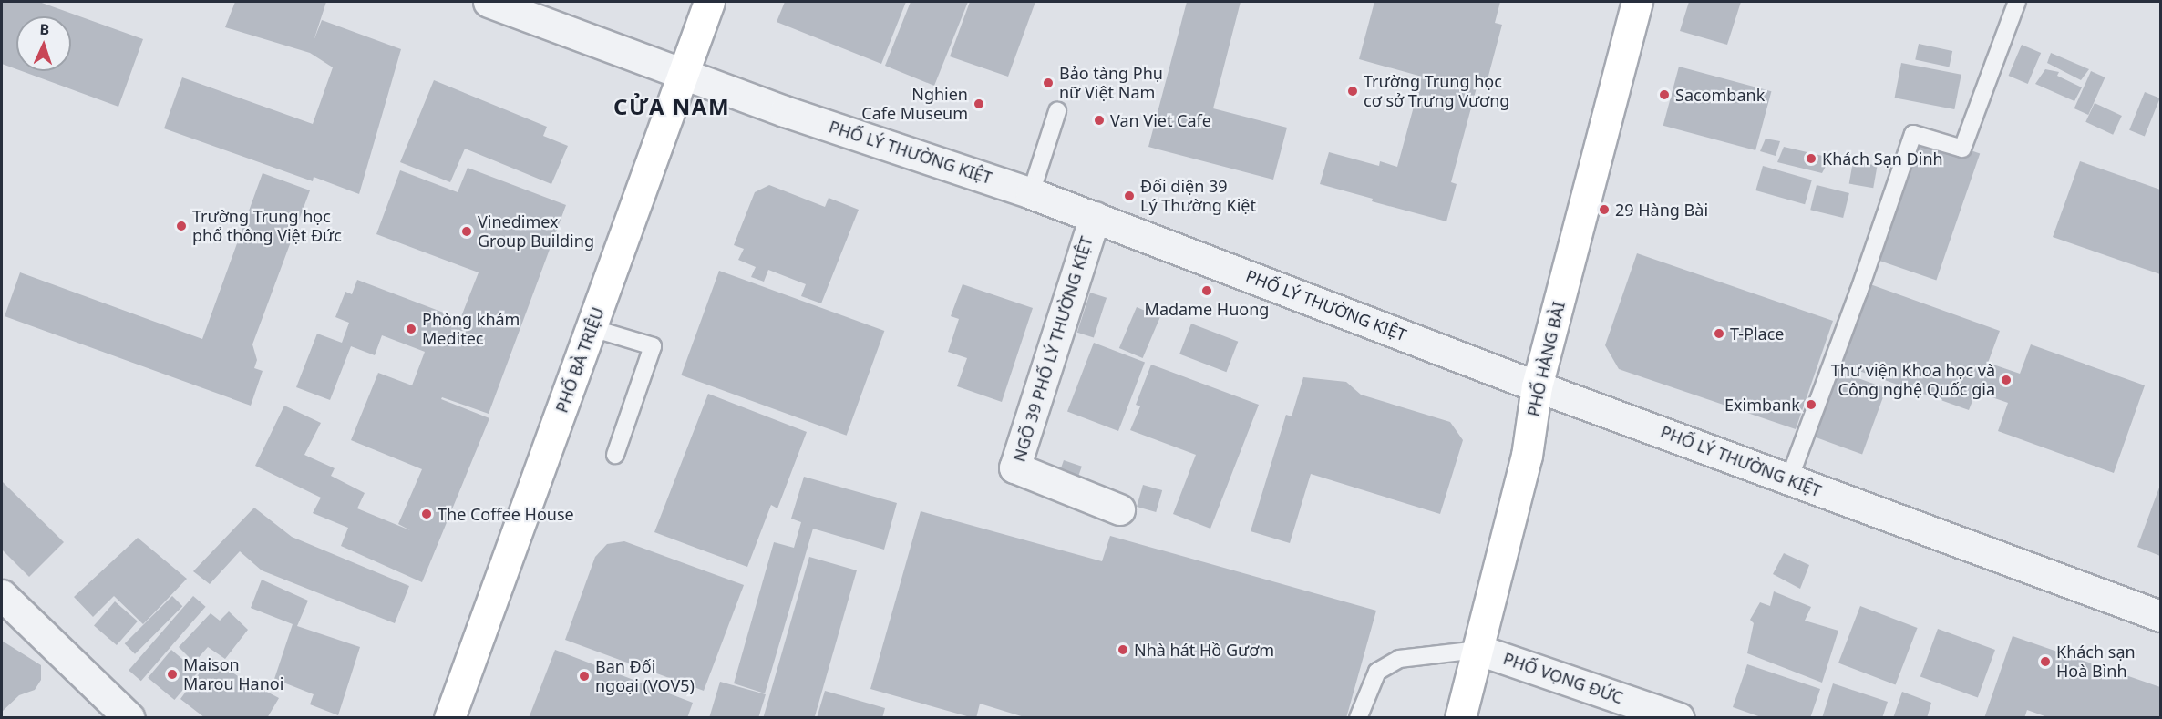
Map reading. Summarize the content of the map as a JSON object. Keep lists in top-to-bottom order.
{
  "streets": {
    "main road": ["PHỐ HÀNG BÀI", "PHỐ BÀ TRIỆU"],
    "street": ["PHỐ LÝ THƯỜNG KIỆT", "NGÕ 39 PHỐ LÝ THƯỜNG KIỆT", "PHỐ VỌNG ĐỨC"]
  },
  "crossings": [
    ["PHỐ LÝ THƯỜNG KIỆT", "NGÕ 39 PHỐ LÝ THƯỜNG KIỆT"],
    ["PHỐ LÝ THƯỜNG KIỆT", "PHỐ HÀNG BÀI"],
    ["PHỐ LÝ THƯỜNG KIỆT", "PHỐ BÀ TRIỆU"],
    ["PHỐ HÀNG BÀI", "PHỐ VỌNG ĐỨC"]
  ],
  "districts": ["CỬA NAM"],
  "places": [
    "Bảo tàng Phụ nữ Việt Nam",
    "Trường Trung học cơ sở Trưng Vương",
    "Sacombank",
    "Nghien Cafe Museum",
    "Van Viet Cafe",
    "Khách Sạn Dinh",
    "Đối diện 39 Lý Thường Kiệt",
    "29 Hàng Bài",
    "Trường Trung học phổ thông Việt Đức",
    "Vinedimex Group Building",
    "Madame Huong",
    "Phòng khám Meditec",
    "T-Place",
    "Thư viện Khoa học và Công nghệ Quốc gia",
    "Eximbank",
    "The Coffee House",
    "Nhà hát Hồ Gươm",
    "Khách sạn Hoà Bình",
    "Maison Marou Hanoi",
    "Ban Đối ngoại (VOV5)"
  ],
  "north": "top"
}
